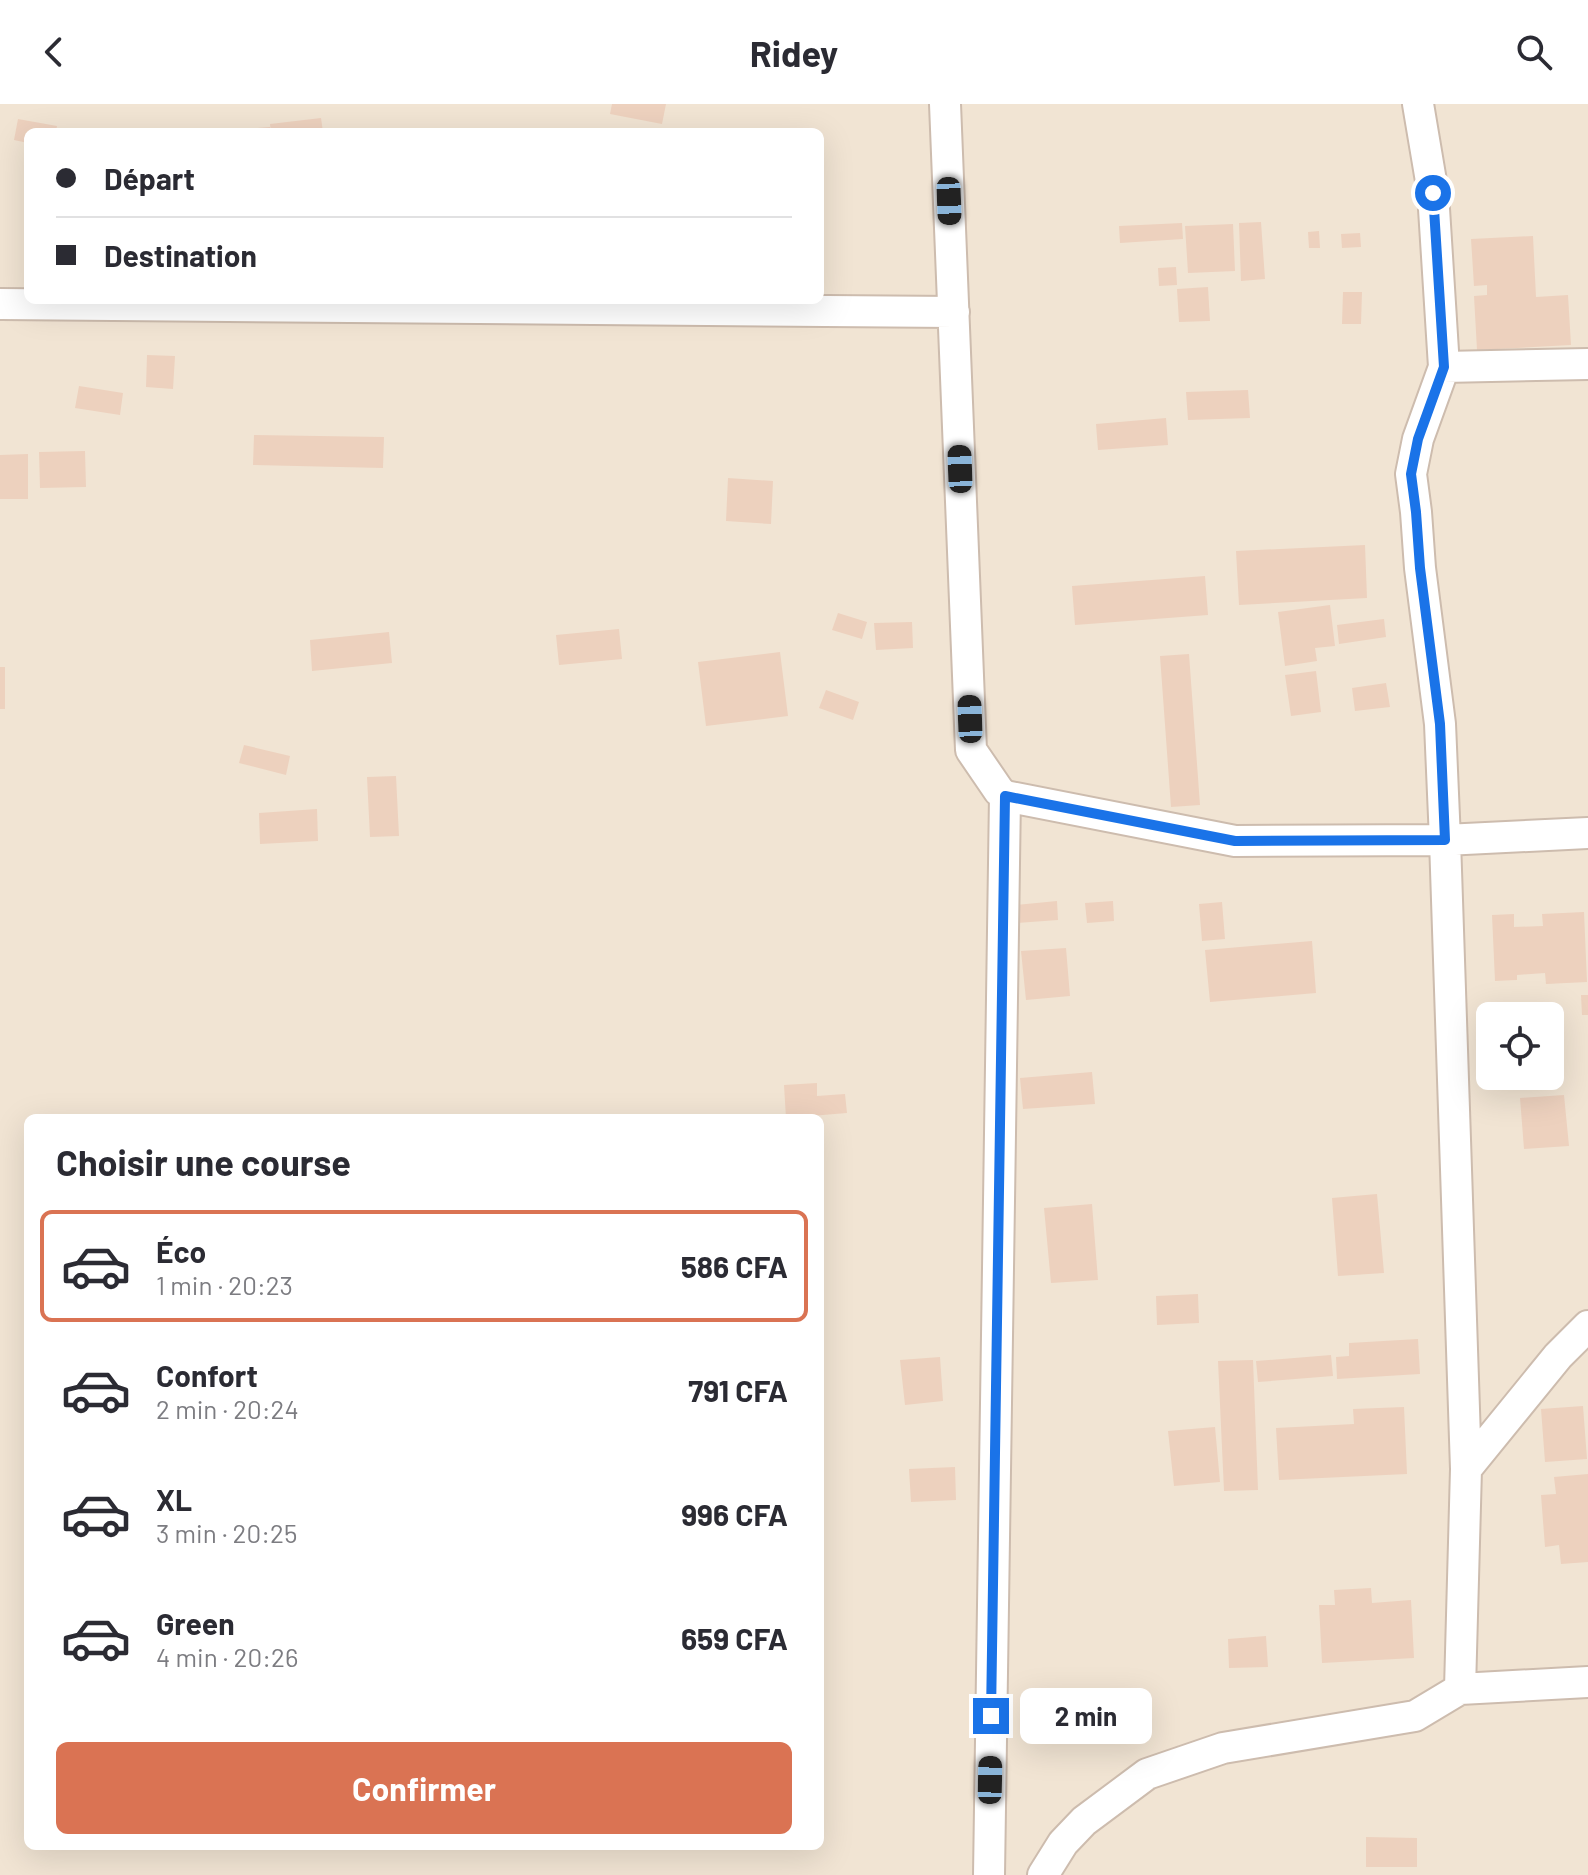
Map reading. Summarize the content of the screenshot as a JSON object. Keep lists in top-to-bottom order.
{
  "page": {
    "header": "Ridey",
    "banner": ["Départ", "Destination"],
    "heading": "Choisir une course",
    "list": [
      {
        "name": "Éco",
        "note": "1 min · 20:23",
        "value": "586 CFA"
      },
      {
        "name": "Confort",
        "note": "2 min · 20:24",
        "value": "791 CFA"
      },
      {
        "name": "XL",
        "note": "3 min · 20:25",
        "value": "996 CFA"
      },
      {
        "name": "Green",
        "note": "4 min · 20:26",
        "value": "659 CFA"
      }
    ],
    "bubble": "2 min",
    "buttons": "Confirmer"
  }
}
